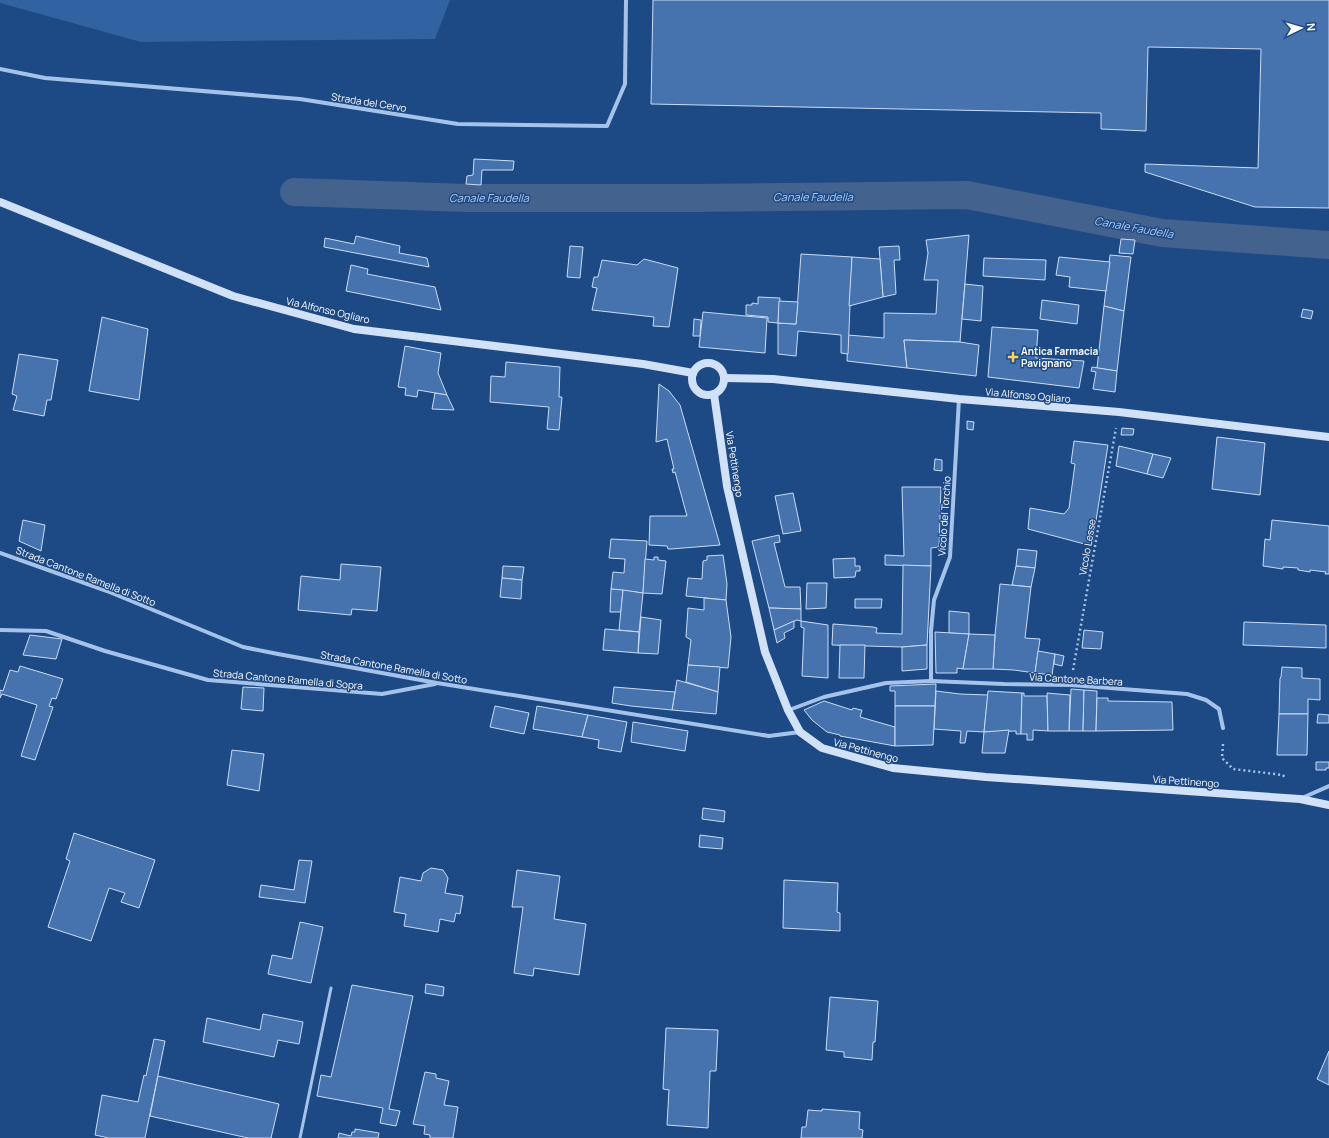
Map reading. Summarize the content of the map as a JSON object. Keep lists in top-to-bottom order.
{
  "streets": {
    "main road": ["Via Alfonso Ogliaro", "Via Pettinengo"],
    "street": [
      "Strada del Cervo",
      "Vicolo del Torchio",
      "Strada Cantone Ramella di Sotto",
      "Strada Cantone Ramella di Sopra",
      "Via Cantone Barbera"
    ],
    "path": ["Vicolo Lesse"]
  },
  "crossings": [
    ["Via Alfonso Ogliaro", "Via Pettinengo"],
    ["Via Alfonso Ogliaro", "Vicolo del Torchio"],
    ["Via Alfonso Ogliaro", "Vicolo Lesse"],
    ["Via Pettinengo", "Strada Cantone Ramella di Sotto"],
    ["Via Pettinengo", "Via Cantone Barbera"],
    ["Vicolo del Torchio", "Via Cantone Barbera"],
    ["Vicolo Lesse", "Via Cantone Barbera"],
    ["Strada Cantone Ramella di Sotto", "Strada Cantone Ramella di Sopra"]
  ],
  "water": ["Canale Faudella"],
  "places": {
    "health": ["Antica Farmacia Pavignano"]
  },
  "north": "right"
}
